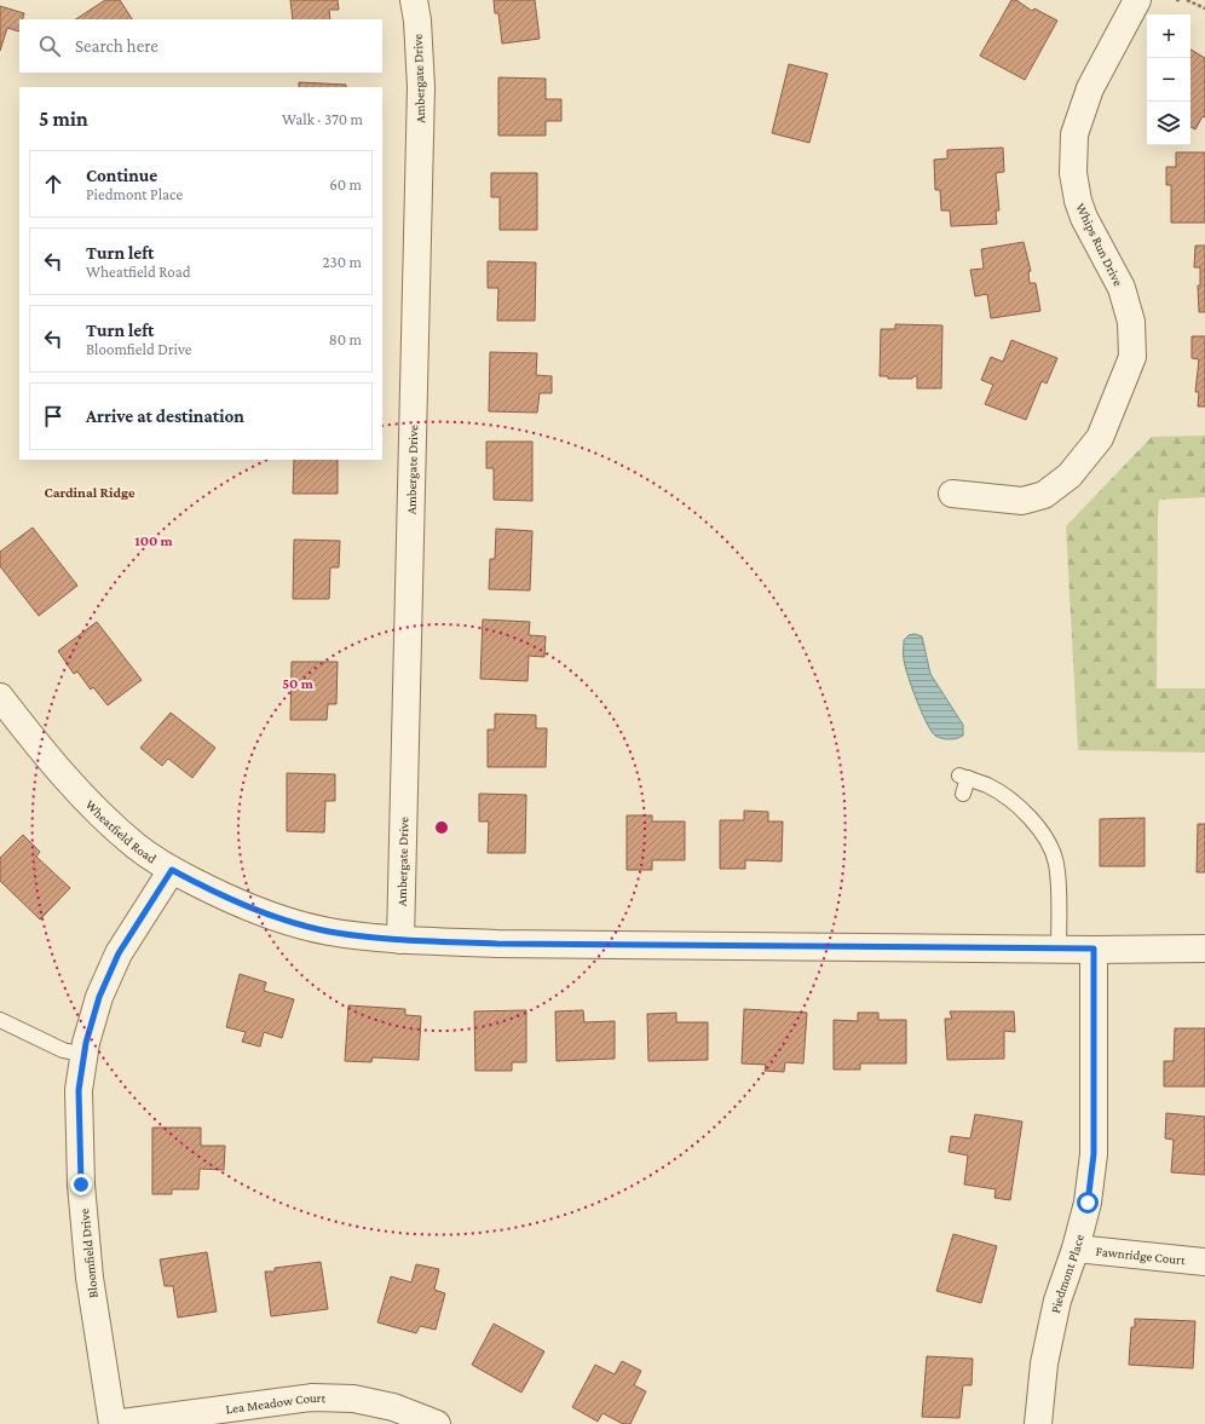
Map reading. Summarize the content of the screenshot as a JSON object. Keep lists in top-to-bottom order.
{
  "streets": {
    "street": [
      "Ambergate Drive",
      "Whips Run Drive",
      "Wheatfield Road",
      "Bloomfield Drive",
      "Fawnridge Court",
      "Piedmont Place",
      "Lea Meadow Court"
    ]
  },
  "crossings": [
    ["Ambergate Drive", "Wheatfield Road"],
    ["Wheatfield Road", "Bloomfield Drive"],
    ["Wheatfield Road", "Piedmont Place"],
    ["Bloomfield Drive", "Lea Meadow Court"],
    ["Fawnridge Court", "Piedmont Place"]
  ],
  "districts": ["Cardinal Ridge"],
  "page": {
    "map_buttons": ["+", "−"],
    "search": "Search here",
    "heading": ["5 min", "Walk · 370 m"],
    "list": [
      ["Continue", "Piedmont Place", "60 m"],
      ["Turn left", "Wheatfield Road", "230 m"],
      ["Turn left", "Bloomfield Drive", "80 m"],
      "Arrive at destination"
    ]
  },
  "rings": ["100 m", "50 m"]
}
